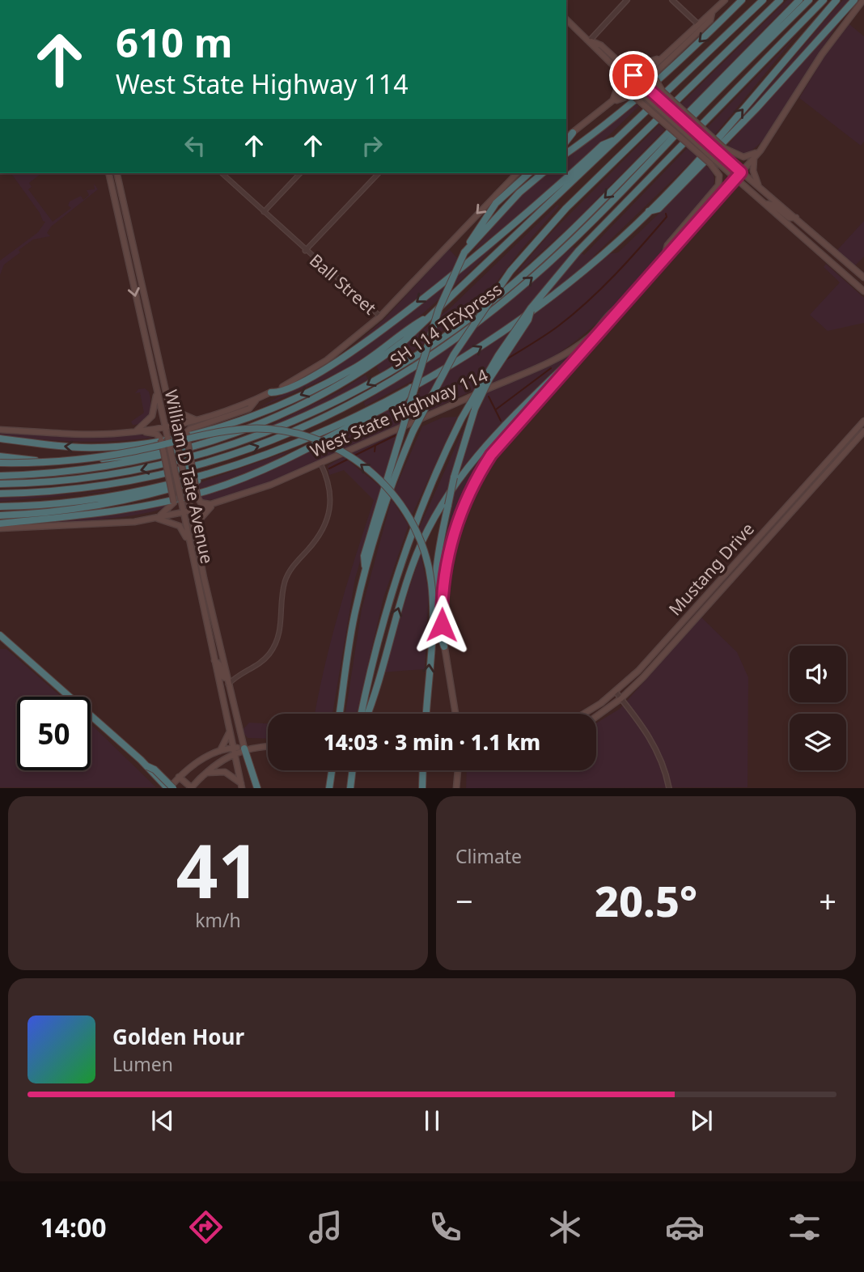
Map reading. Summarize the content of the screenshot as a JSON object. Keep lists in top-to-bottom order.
{
  "streets": {
    "highway": ["SH 114 TEXpress"],
    "main road": ["West State Highway 114", "William D Tate Avenue", "Mustang Drive"],
    "street": ["Ball Street"]
  },
  "crossings": [
    ["West State Highway 114", "William D Tate Avenue"]
  ],
  "page": {
    "turn": ["610 m", "West State Highway 114"],
    "limit": "50",
    "trip": "14:03 · 3 min · 1.1 km",
    "tile": [
      ["41", "km/h"],
      "Climate"
    ],
    "heat": ["−", "20.5°", "+"],
    "song": ["Golden Hour", "Lumen"],
    "tabs": "14:00"
  }
}
